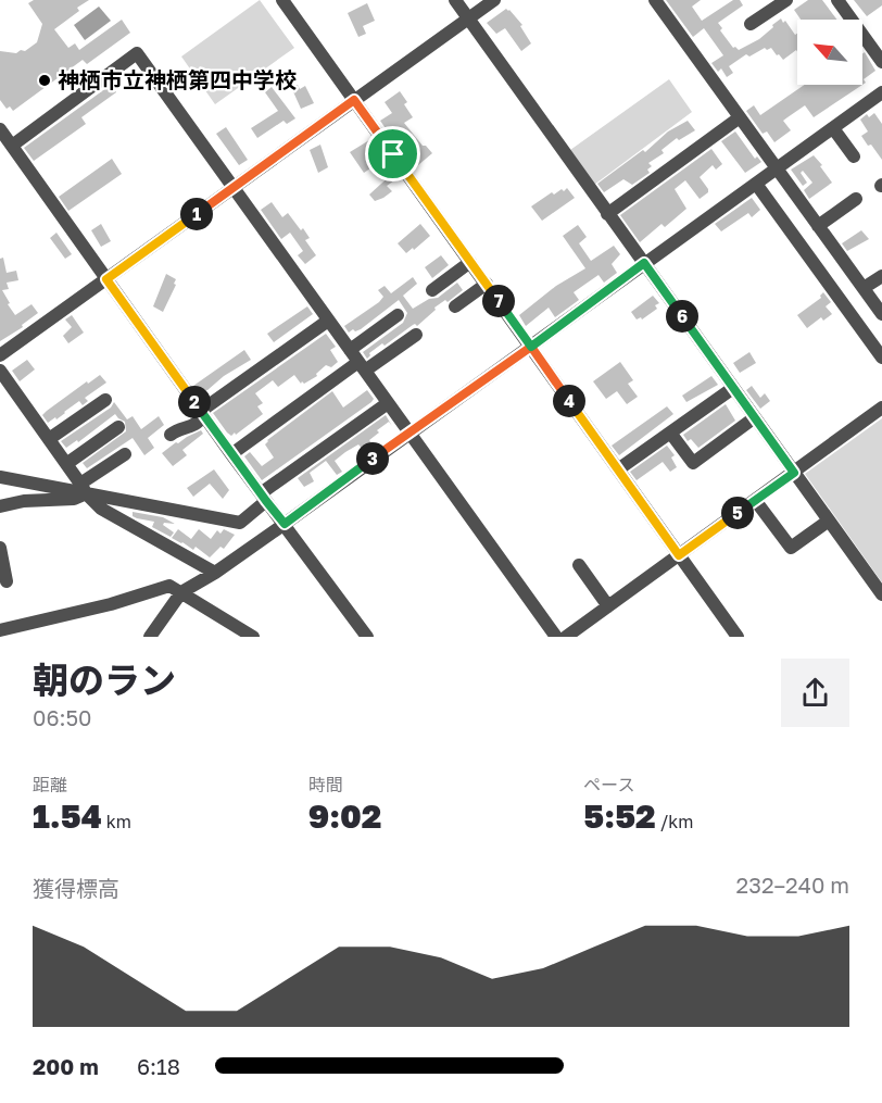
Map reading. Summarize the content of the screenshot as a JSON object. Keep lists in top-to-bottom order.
{
  "places": ["神栖市立神栖第四中学校"],
  "north": "top left",
  "page": {
    "pins": [
      "1",
      "7",
      "6",
      "4",
      "2",
      "3",
      "5"
    ],
    "heading": ["朝のラン", "06:50"],
    "stats": [
      ["距離", "1.54 km"],
      ["時間", "9:02"],
      ["ペース", "5:52 /km"]
    ],
    "chart": ["獲得標高", "232–240 m"],
    "list": [
      {
        "name": "200 m",
        "note": "6:18"
      }
    ]
  }
}
